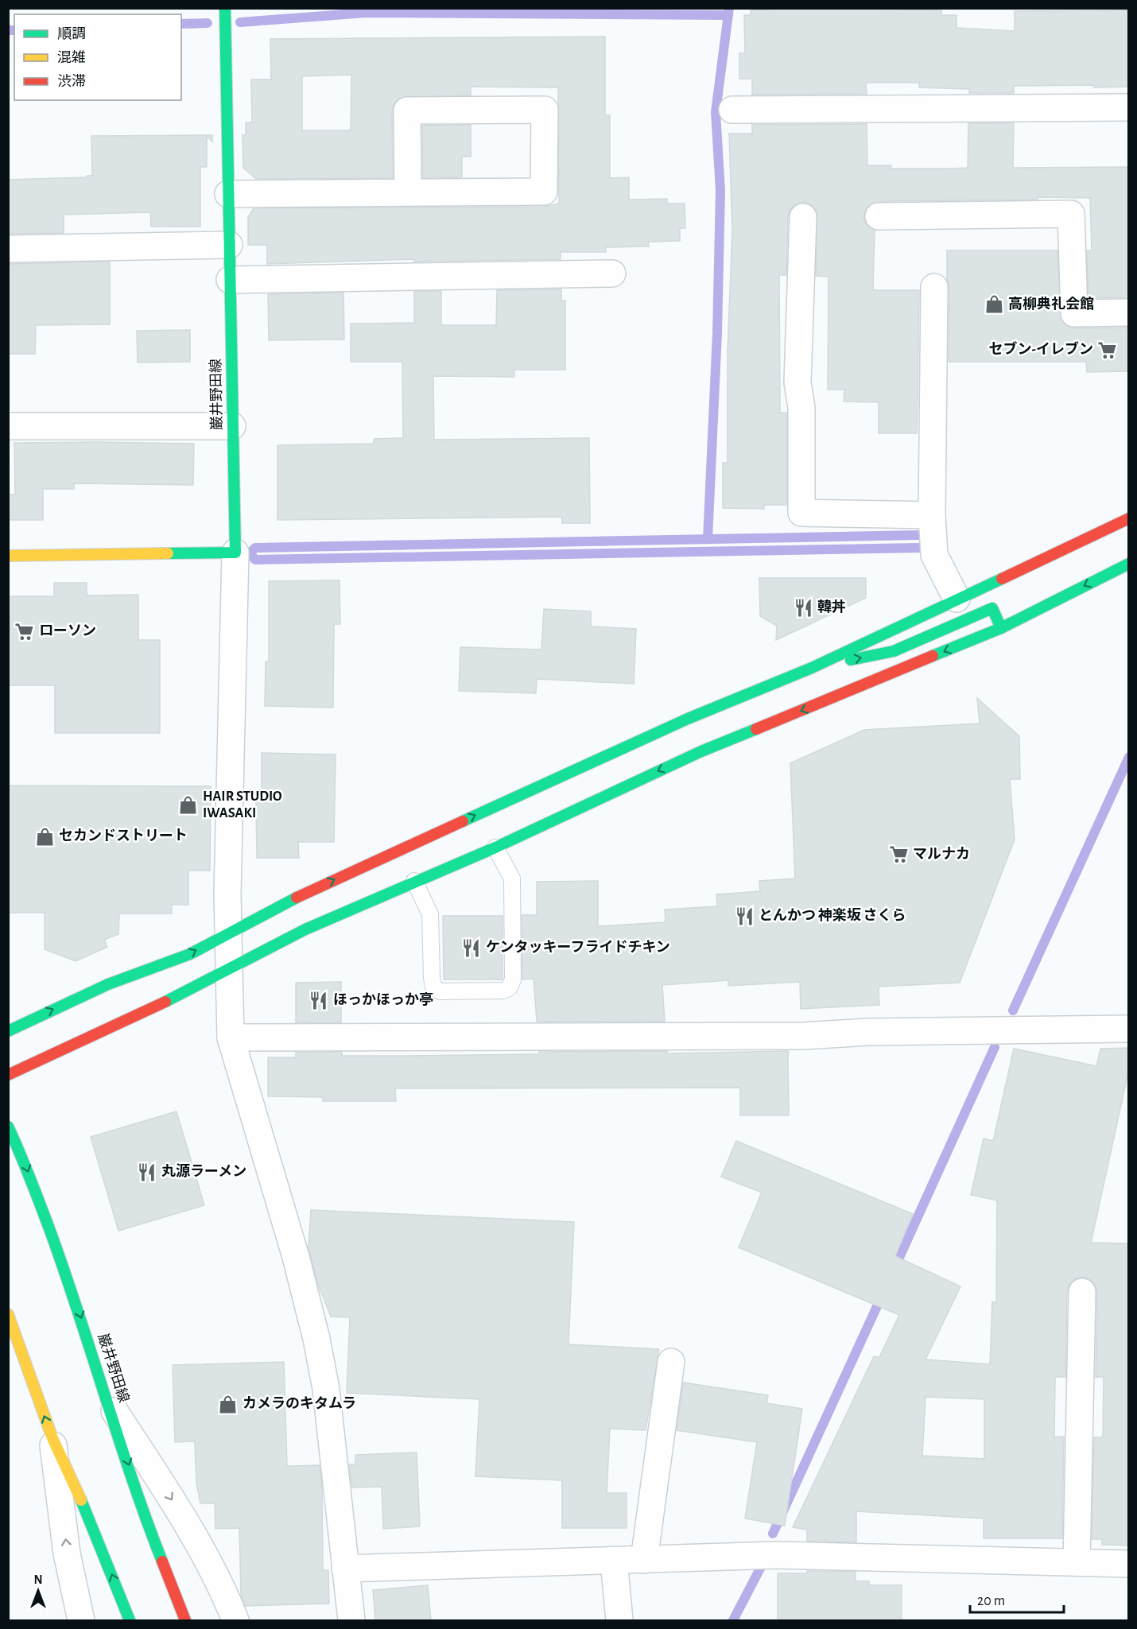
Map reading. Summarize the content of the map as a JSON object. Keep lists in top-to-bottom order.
{
  "streets": {
    "street": ["巌井野田線"]
  },
  "places": {
    "shop": [
      "高柳典礼会館",
      "HAIR STUDIO IWASAKI",
      "セカンドストリート",
      "カメラのキタムラ"
    ],
    "supermarket": ["セブン-イレブン", "ローソン", "マルナカ"],
    "restaurant": [
      "韓丼",
      "とんかつ 神楽坂 さくら",
      "ケンタッキーフライドチキン",
      "ほっかほっか亭",
      "丸源ラーメン"
    ]
  },
  "legend": ["順調", "混雑", "渋滞"],
  "scale_bar": "20 m",
  "north": "top"
}
